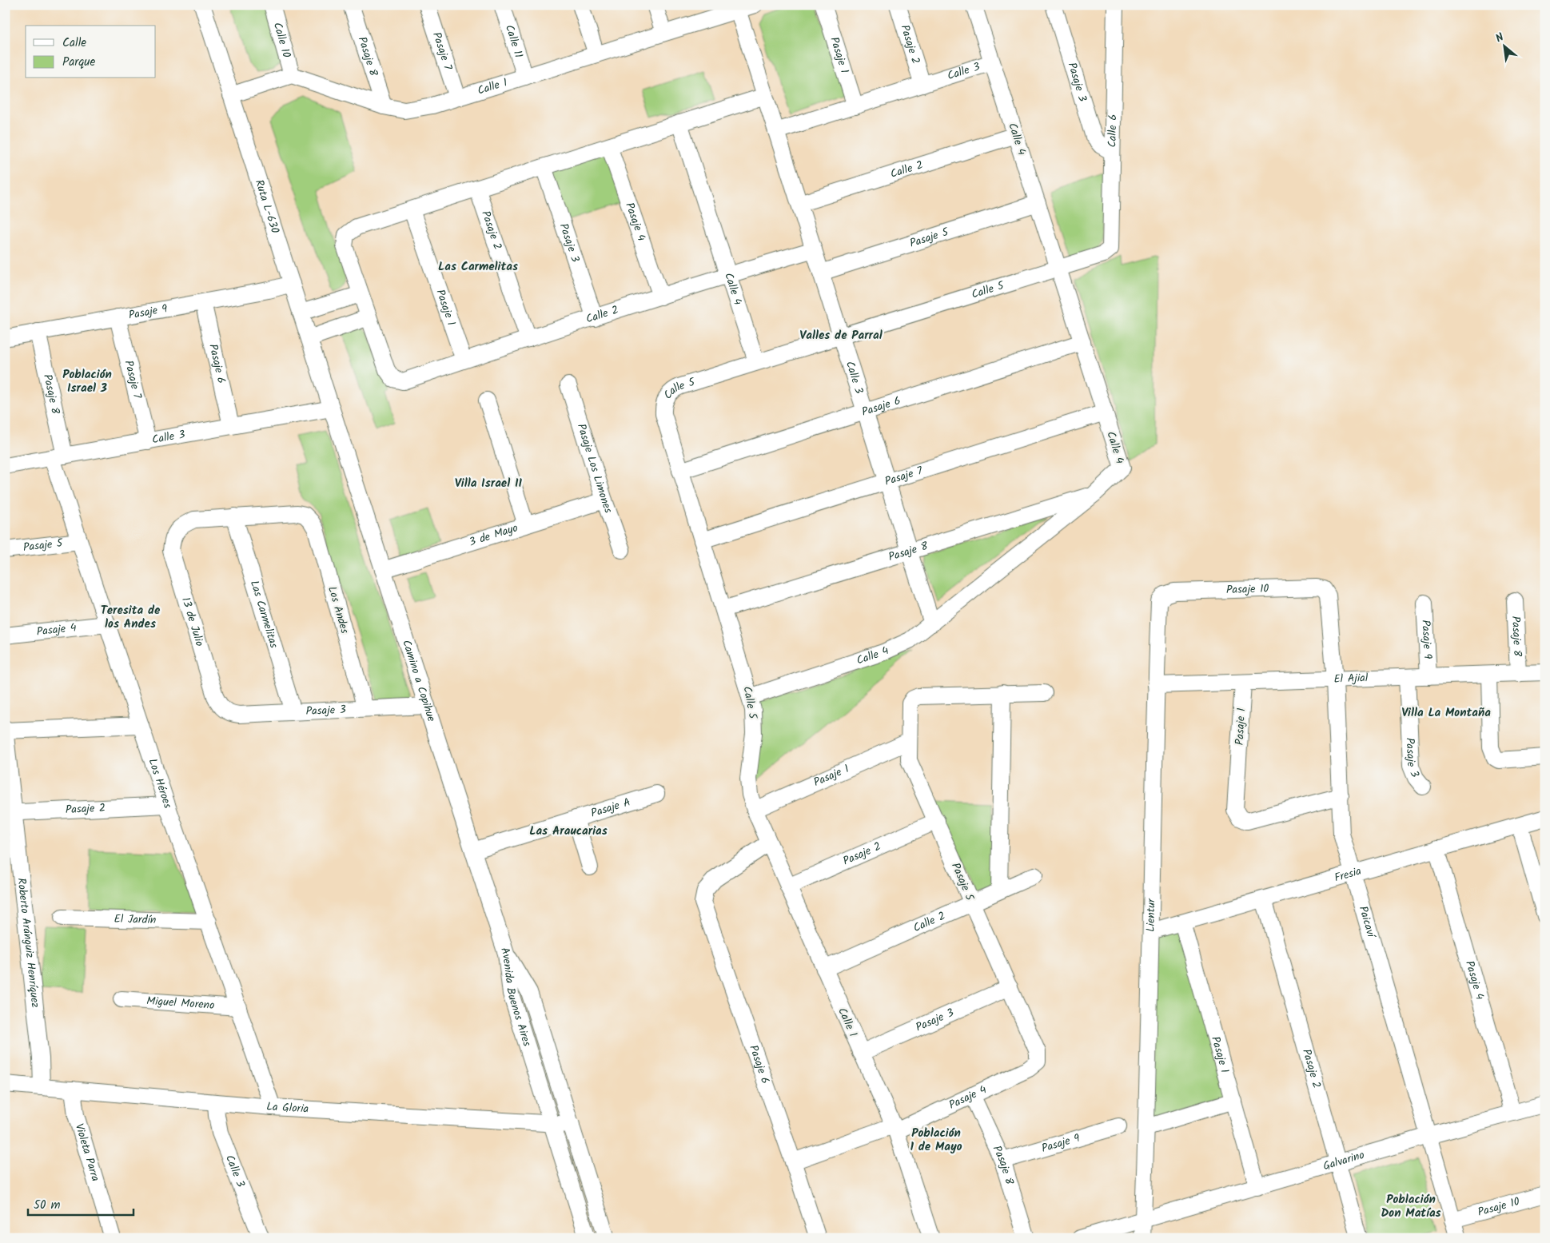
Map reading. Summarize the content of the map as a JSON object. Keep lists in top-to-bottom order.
{
  "streets": {
    "street": [
      "Calle 10",
      "Calle 11",
      "Pasaje 2",
      "Pasaje 7",
      "Pasaje 8",
      "Pasaje 1",
      "Calle 3",
      "Pasaje 3",
      "Calle 1",
      "Calle 6",
      "Calle 4",
      "Calle 2",
      "Ruta L-630",
      "Pasaje 4",
      "Pasaje 5",
      "Calle 5",
      "Pasaje 9",
      "Pasaje 6",
      "Pasaje Los Limones",
      "3 de Mayo",
      "Pasaje 10",
      "Los Andes",
      "Las Carmelitas",
      "13 de Julio",
      "El Ajial",
      "Camino a Copihue",
      "Los Héroes",
      "Pasaje A",
      "Fresia",
      "Lientur",
      "El Jardín",
      "Paicaví",
      "Roberto Aránguiz Henríquez",
      "Miguel Moreno",
      "Avenida Buenos Aires",
      "La Gloria",
      "Violeta Parra",
      "Galvarino"
    ]
  },
  "crossings": [
    ["Calle 10", "Calle 1"],
    ["Calle 11", "Calle 1"],
    ["Pasaje 2", "Calle 3"],
    ["Pasaje 2", "Calle 1"],
    ["Pasaje 2", "Calle 2"],
    ["Pasaje 2", "Pasaje 5"],
    ["Pasaje 2", "Los Héroes"],
    ["Pasaje 2", "Fresia"],
    ["Pasaje 2", "Roberto Aránguiz Henríquez"],
    ["Pasaje 2", "Galvarino"],
    ["Pasaje 7", "Calle 3"],
    ["Pasaje 7", "Calle 1"],
    ["Pasaje 7", "Calle 4"],
    ["Pasaje 7", "Calle 5"],
    ["Pasaje 7", "Pasaje 9"],
    ["Pasaje 8", "Calle 3"],
    ["Pasaje 8", "Calle 1"],
    ["Pasaje 8", "Calle 4"],
    ["Pasaje 8", "Pasaje 4"],
    ["Pasaje 8", "Calle 5"],
    ["Pasaje 8", "Pasaje 9"],
    ["Pasaje 8", "El Ajial"],
    ["Pasaje 8", "Los Héroes"],
    ["Pasaje 1", "Calle 3"],
    ["Pasaje 1", "Calle 1"],
    ["Pasaje 1", "Calle 2"],
    ["Pasaje 1", "Pasaje 5"],
    ["Pasaje 1", "Calle 5"],
    ["Pasaje 1", "El Ajial"],
    ["Pasaje 1", "Fresia"],
    ["Pasaje 1", "Paicaví"],
    ["Pasaje 1", "Galvarino"],
    ["Calle 3", "Calle 1"],
    ["Calle 3", "Calle 4"],
    ["Calle 3", "Calle 2"],
    ["Calle 3", "Ruta L-630"],
    ["Calle 3", "Pasaje 5"],
    ["Calle 3", "Calle 5"],
    ["Calle 3", "Pasaje 6"],
    ["Calle 3", "Camino a Copihue"],
    ["Calle 3", "Los Héroes"],
    ["Calle 3", "La Gloria"],
    ["Pasaje 3", "Calle 1"],
    ["Pasaje 3", "Calle 6"],
    ["Pasaje 3", "Calle 2"],
    ["Pasaje 3", "Pasaje 5"],
    ["Pasaje 3", "Los Andes"],
    ["Pasaje 3", "Las Carmelitas"],
    ["Pasaje 3", "13 de Julio"],
    ["Pasaje 3", "El Ajial"],
    ["Pasaje 3", "Camino a Copihue"],
    ["Calle 1", "Calle 2"],
    ["Calle 1", "Pasaje 4"],
    ["Calle 1", "Calle 5"],
    ["Calle 1", "Pasaje 6"],
    ["Calle 6", "Calle 5"],
    ["Calle 4", "Calle 2"],
    ["Calle 4", "Pasaje 5"],
    ["Calle 4", "Calle 5"],
    ["Calle 4", "Pasaje 6"],
    ["Calle 2", "Pasaje 4"],
    ["Calle 2", "Pasaje 5"],
    ["Ruta L-630", "Pasaje 9"],
    ["Ruta L-630", "Camino a Copihue"],
    ["Pasaje 4", "Pasaje 5"],
    ["Pasaje 4", "Pasaje 6"],
    ["Pasaje 4", "Los Héroes"],
    ["Pasaje 4", "Fresia"],
    ["Pasaje 4", "Galvarino"],
    ["Pasaje 5", "Los Héroes"],
    ["Calle 5", "Pasaje 6"],
    ["Pasaje 9", "Pasaje 6"],
    ["Pasaje 9", "El Ajial"],
    ["Pasaje Los Limones", "3 de Mayo"],
    ["3 de Mayo", "Camino a Copihue"],
    ["Pasaje 10", "Lientur"],
    ["Pasaje 10", "Paicaví"],
    ["Los Andes", "Las Carmelitas"],
    ["Los Andes", "13 de Julio"],
    ["Las Carmelitas", "13 de Julio"],
    ["El Ajial", "Lientur"],
    ["El Ajial", "Paicaví"],
    ["Camino a Copihue", "Pasaje A"],
    ["Camino a Copihue", "Avenida Buenos Aires"],
    ["Los Héroes", "El Jardín"],
    ["Los Héroes", "Miguel Moreno"],
    ["Los Héroes", "La Gloria"],
    ["Fresia", "Lientur"],
    ["Fresia", "Paicaví"],
    ["Lientur", "Galvarino"],
    ["Paicaví", "Galvarino"],
    ["Roberto Aránguiz Henríquez", "La Gloria"],
    ["Avenida Buenos Aires", "La Gloria"],
    ["La Gloria", "Violeta Parra"]
  ],
  "districts": [
    "Las Carmelitas",
    "Valles de Parral",
    "Población Israel 3",
    "Villa Israel II",
    "Teresita de los Andes",
    "Villa La Montaña",
    "Las Araucarias",
    "Población 1 de Mayo",
    "Población Don Matías"
  ],
  "legend": ["Calle", "Parque"],
  "scale_bar": "50 m",
  "north": "top left"
}
